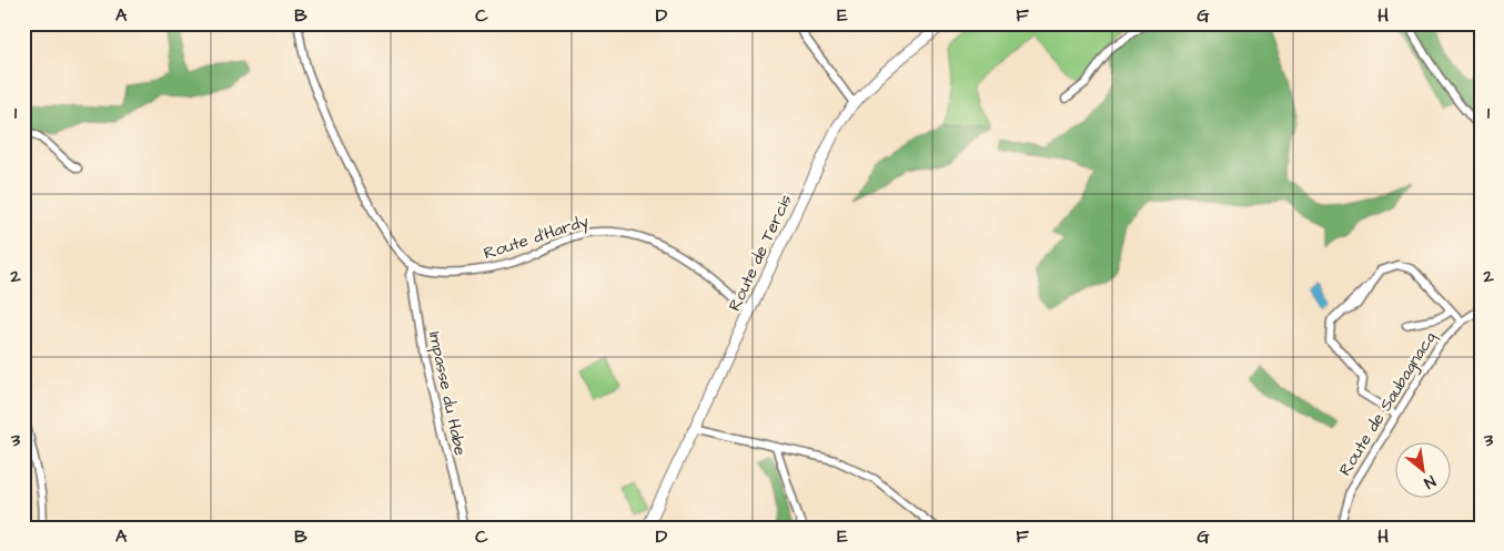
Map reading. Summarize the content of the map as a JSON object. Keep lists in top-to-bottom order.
{
  "streets": {
    "main road": ["Route de Tercis"],
    "street": ["Route d'Hardy", "Impasse du Habe", "Route de Saubagnacq"]
  },
  "crossings": [
    ["Route d'Hardy", "Route de Tercis"],
    ["Route d'Hardy", "Impasse du Habe"]
  ],
  "north": "bottom right",
  "grid": {
    "columns": [
      "A",
      "B",
      "C",
      "D",
      "E",
      "F",
      "G",
      "H"
    ],
    "rows": ["1", "2", "3"]
  }
}
